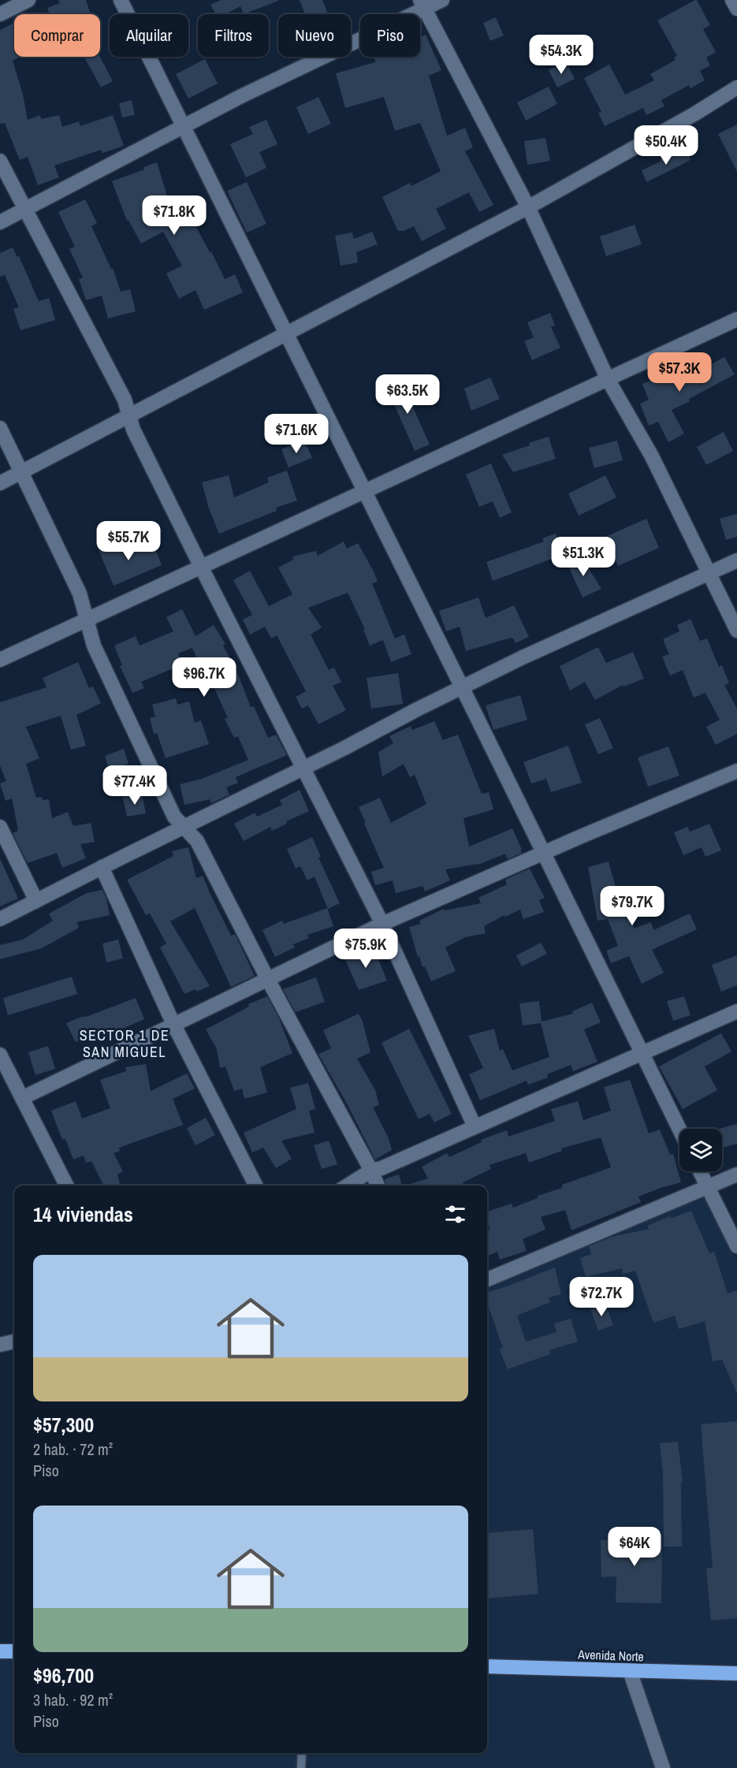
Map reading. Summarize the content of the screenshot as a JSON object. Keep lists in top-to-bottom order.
{
  "streets": {
    "highway": ["Avenida Norte"]
  },
  "districts": ["SECTOR 1 DE SAN MIGUEL"],
  "page": {
    "chip": [
      "Comprar",
      "Alquilar",
      "Filtros",
      "Nuevo",
      "Piso"
    ],
    "price": [
      "$54.3K",
      "$50.4K",
      "$71.8K",
      "$57.3K",
      "$63.5K",
      "$71.6K",
      "$55.7K",
      "$51.3K",
      "$96.7K",
      "$77.4K",
      "$79.7K",
      "$75.9K",
      "$72.7K",
      "$64K"
    ],
    "heading": "14 viviendas",
    "list": [
      {
        "name": "$57,300",
        "note": "2 hab. · 72 m² · Piso"
      },
      {
        "name": "$96,700",
        "note": "3 hab. · 92 m² · Piso"
      }
    ]
  }
}
